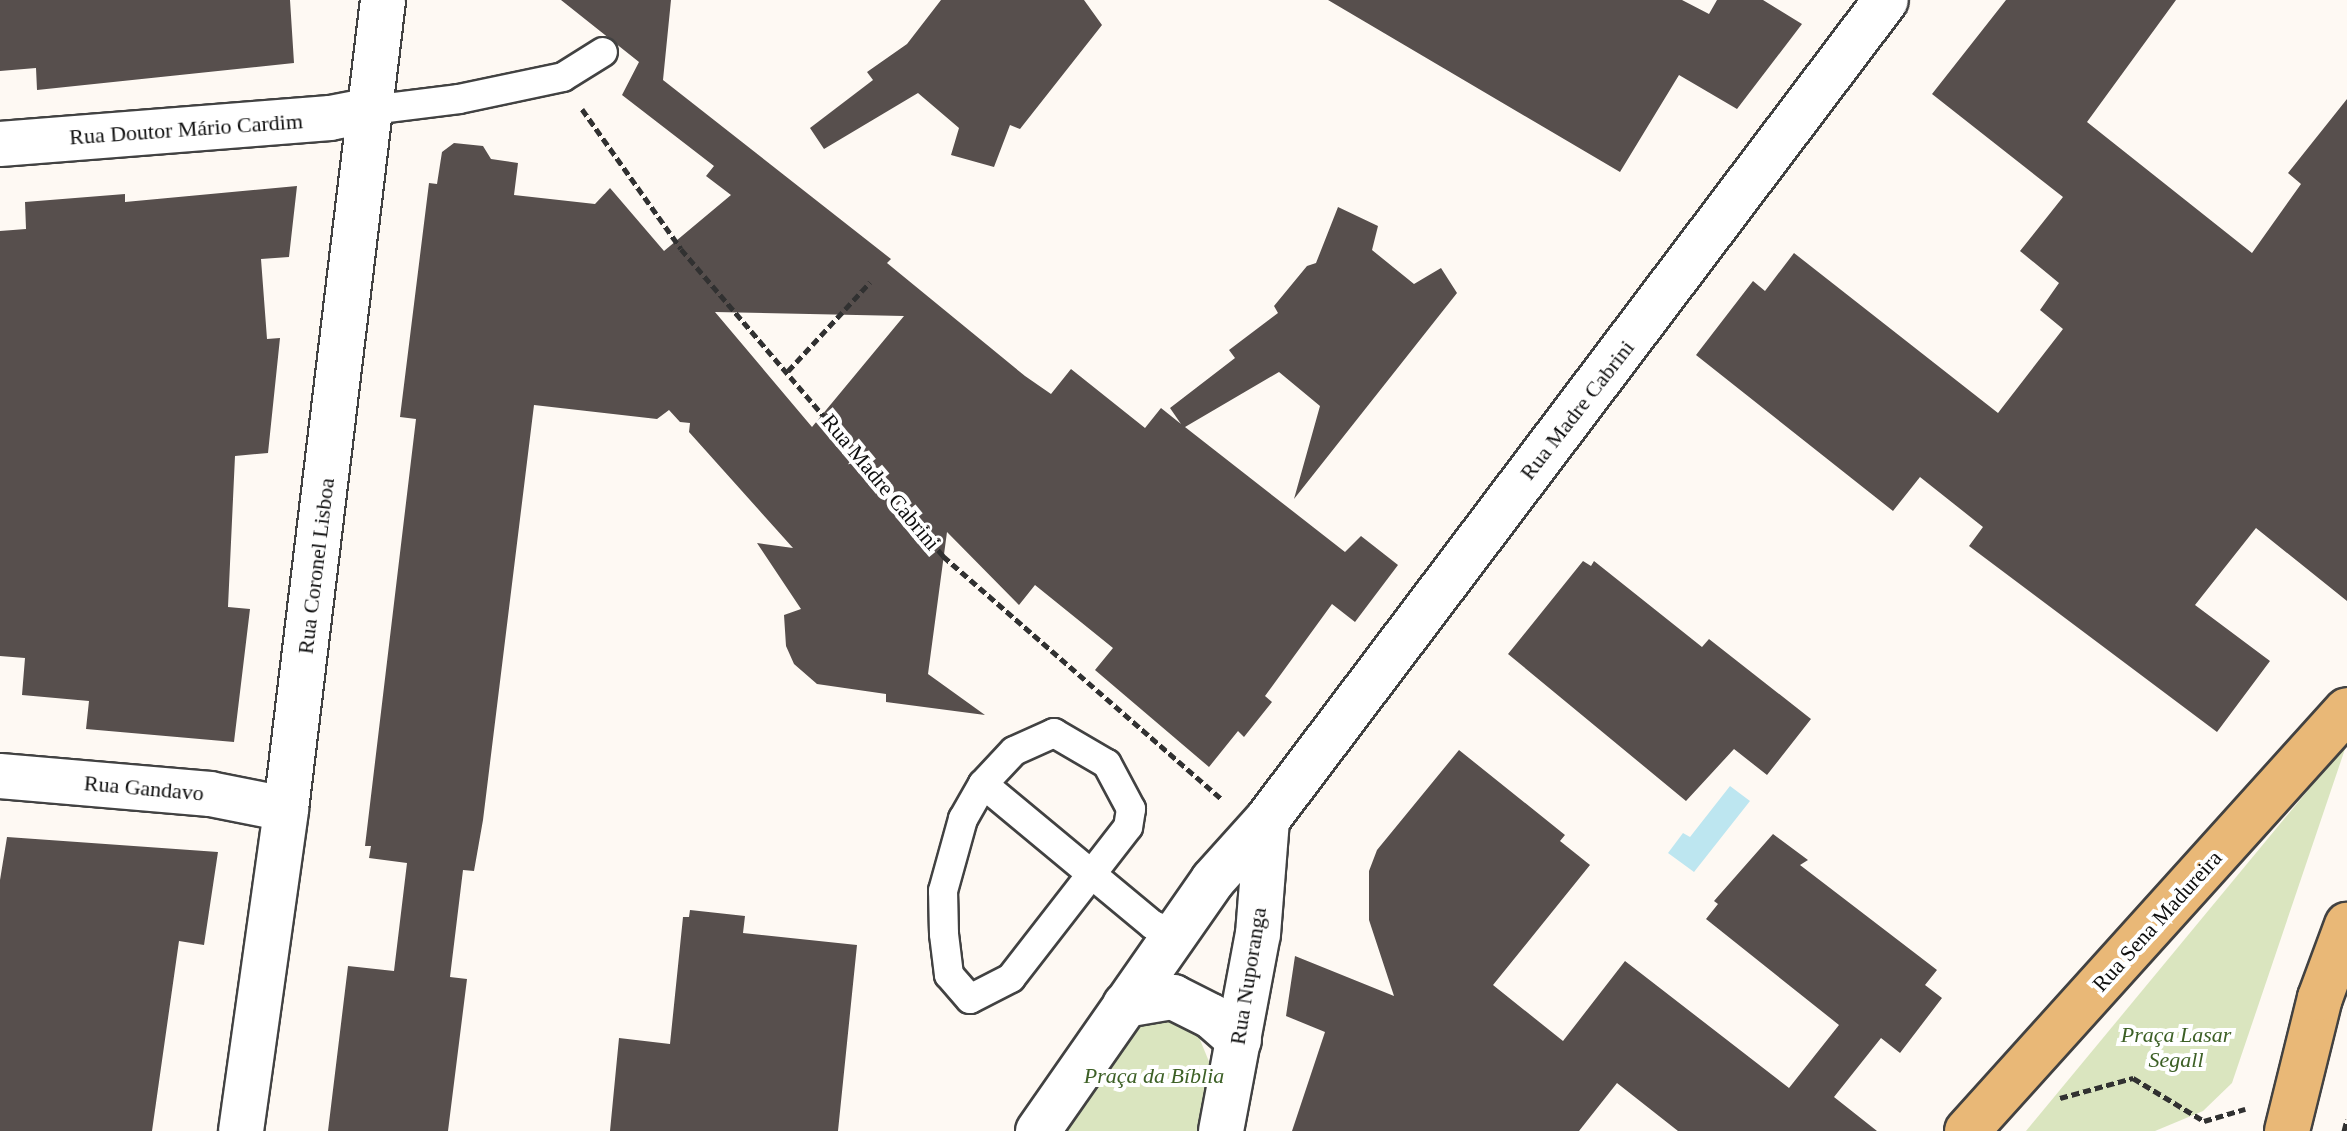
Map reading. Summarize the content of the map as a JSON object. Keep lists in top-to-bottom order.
{
  "streets": {
    "main road": ["Rua Sena Madureira"],
    "street": [
      "Rua Doutor Mário Cardim",
      "Rua Madre Cabrini",
      "Rua Coronel Lisboa",
      "Rua Gandavo",
      "Rua Nuporanga"
    ]
  },
  "crossings": [
    ["Rua Doutor Mário Cardim", "Rua Coronel Lisboa"],
    ["Rua Madre Cabrini", "Rua Nuporanga"],
    ["Rua Coronel Lisboa", "Rua Gandavo"]
  ],
  "parks": ["Praça Lasar Segall", "Praça da Bíblia"]
}
